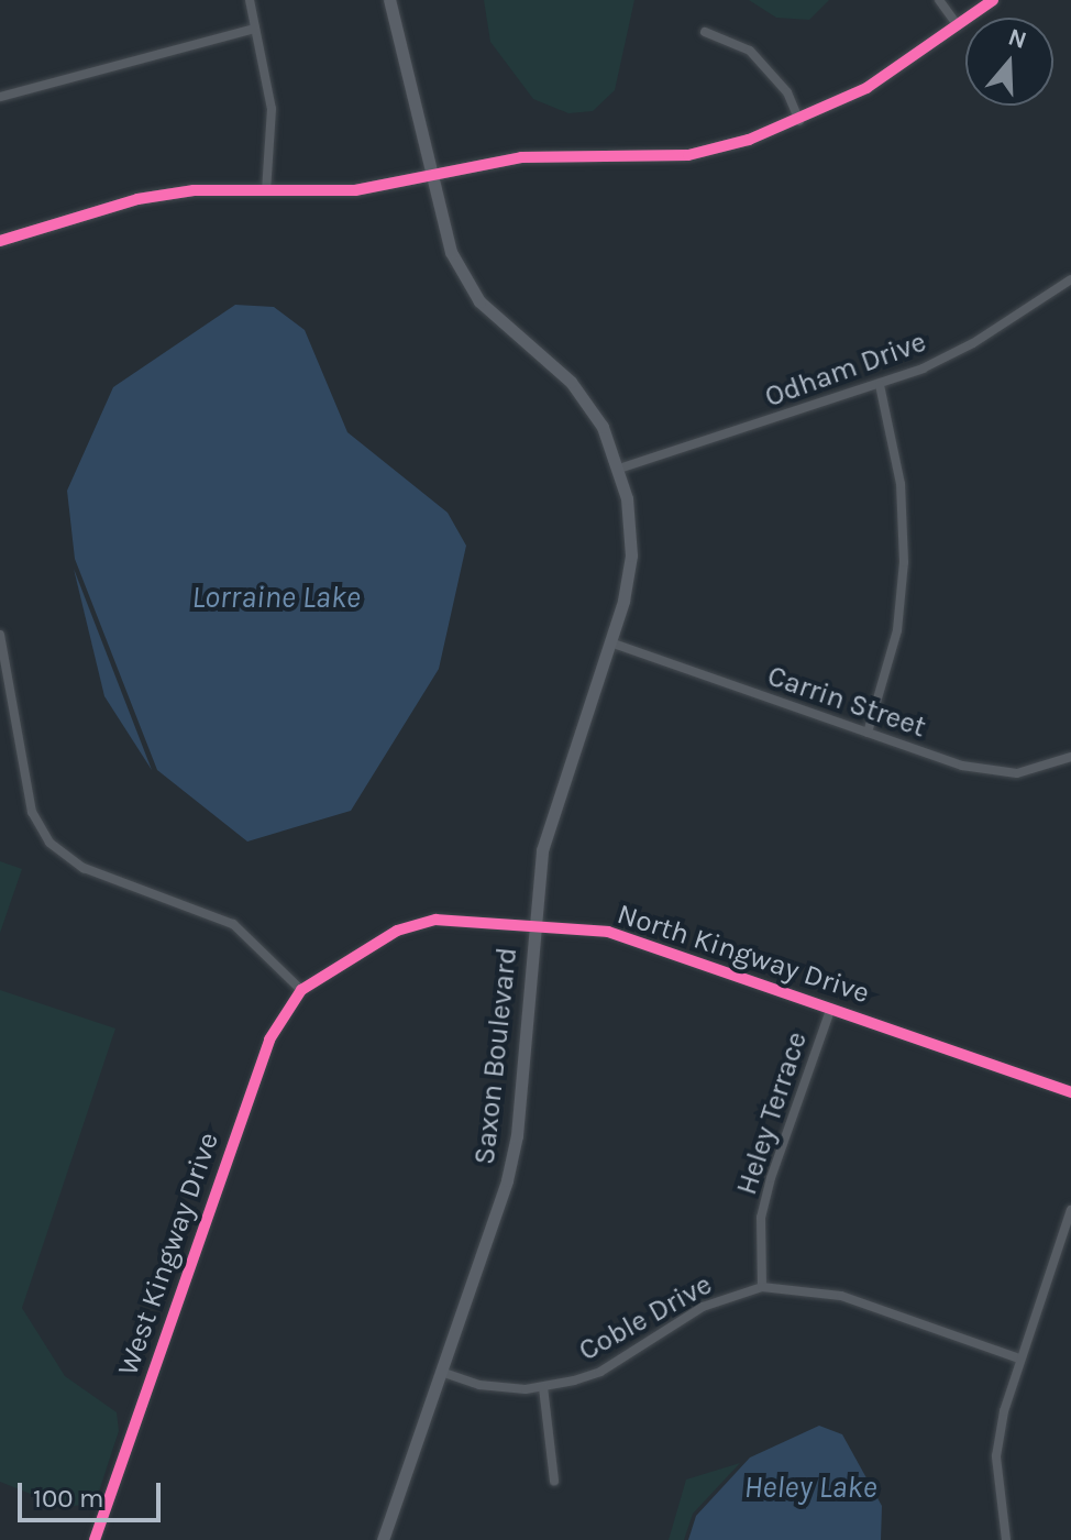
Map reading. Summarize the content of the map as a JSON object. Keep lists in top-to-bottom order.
{
  "streets": {
    "main road": ["Saxon Boulevard"],
    "street": [
      "Odham Drive",
      "Carrin Street",
      "North Kingway Drive",
      "Heley Terrace",
      "West Kingway Drive",
      "Coble Drive"
    ]
  },
  "crossings": [
    ["Odham Drive", "Saxon Boulevard"],
    ["Carrin Street", "Saxon Boulevard"],
    ["North Kingway Drive", "Saxon Boulevard"],
    ["North Kingway Drive", "Heley Terrace"],
    ["North Kingway Drive", "West Kingway Drive"],
    ["Saxon Boulevard", "Coble Drive"],
    ["Heley Terrace", "Coble Drive"]
  ],
  "water": ["Lorraine Lake", "Heley Lake"],
  "scale_bar": "100 m",
  "north": "top"
}
